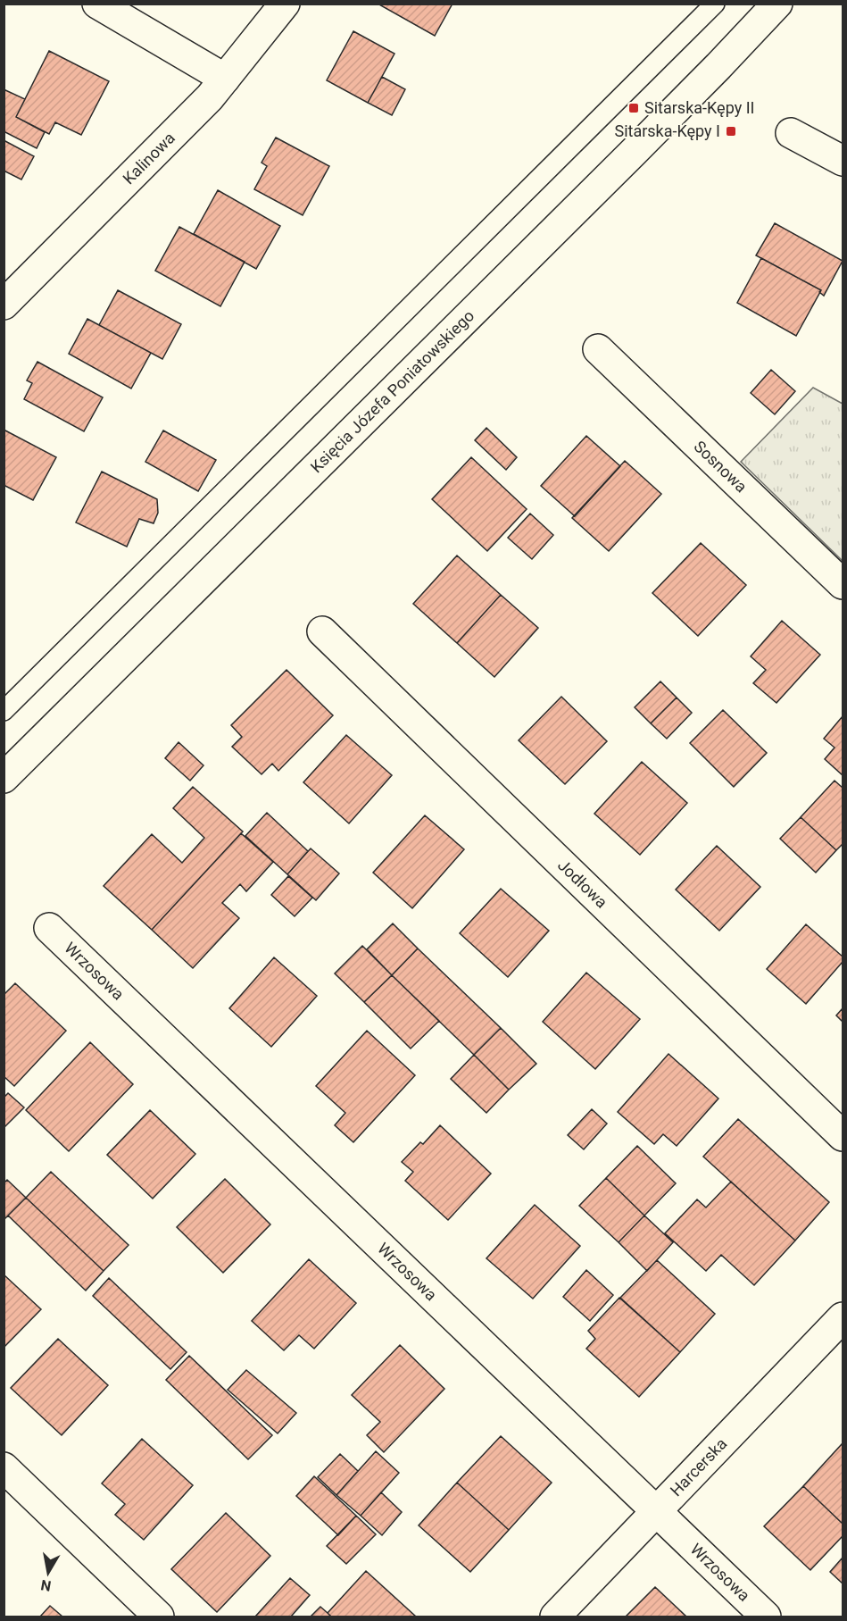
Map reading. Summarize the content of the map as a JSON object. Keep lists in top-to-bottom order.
{
  "streets": {
    "street": [
      "Kalinowa",
      "Księcia Józefa Poniatowskiego",
      "Sosnowa",
      "Jodłowa",
      "Wrzosowa",
      "Harcerska"
    ]
  },
  "crossings": [
    ["Wrzosowa", "Harcerska"]
  ],
  "places": {
    "transit": ["Sitarska-Kępy II", "Sitarska-Kępy I"]
  },
  "north": "bottom"
}
